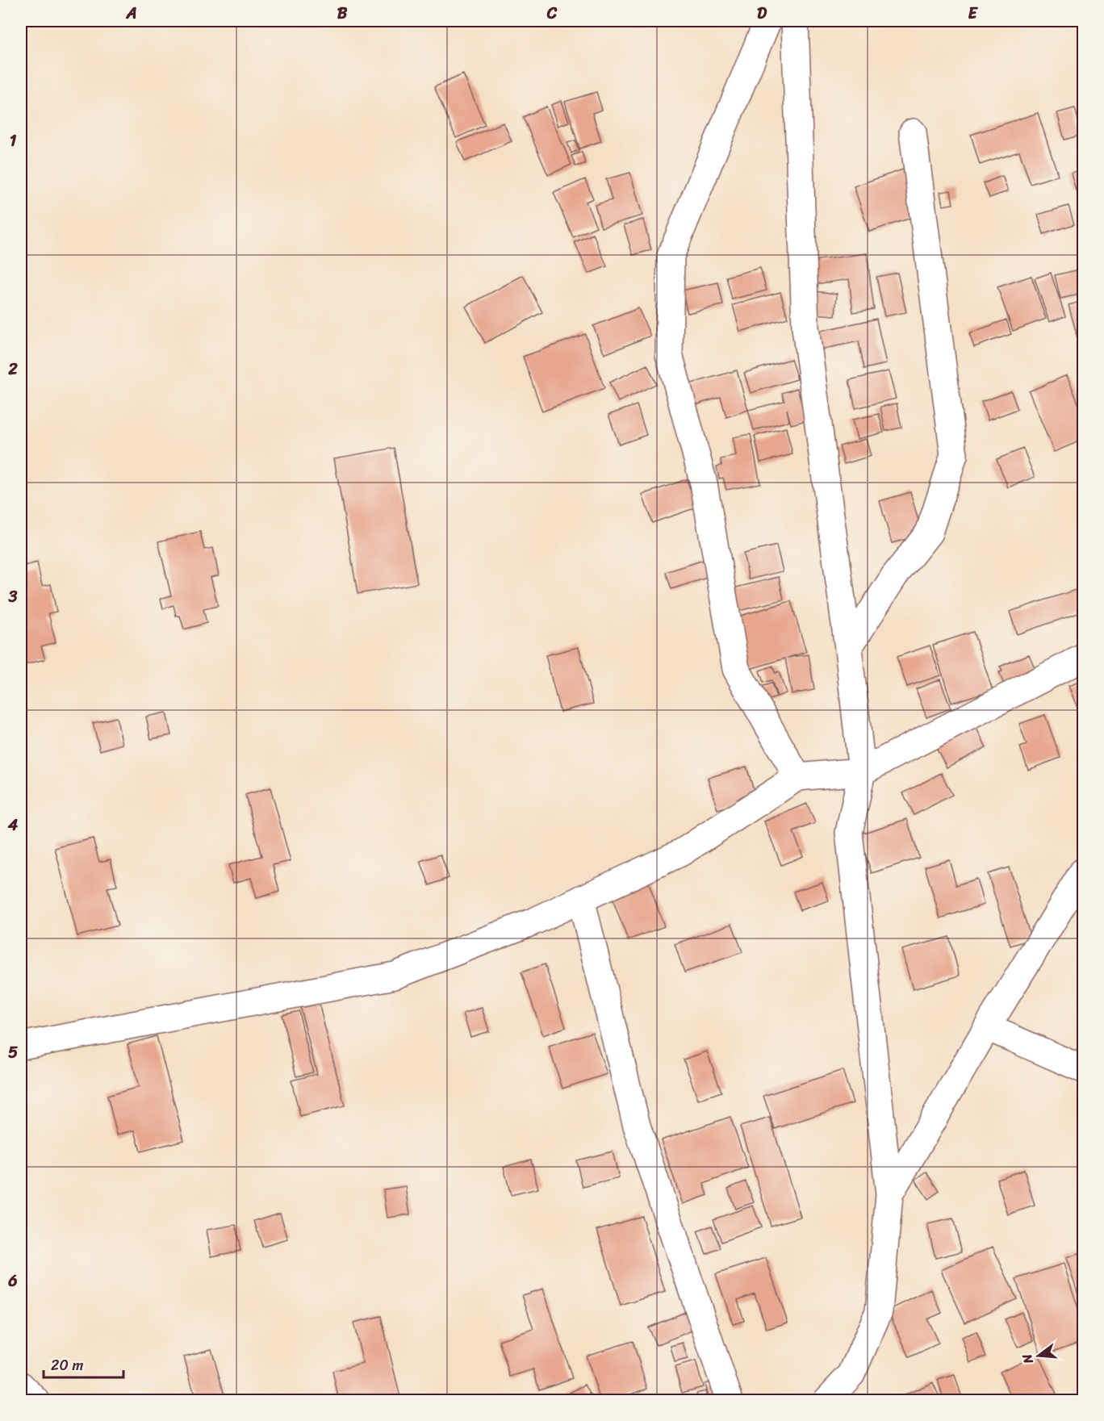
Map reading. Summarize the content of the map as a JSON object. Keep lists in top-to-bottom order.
{
  "scale_bar": "20 m",
  "north": "left",
  "grid": {
    "columns": [
      "A",
      "B",
      "C",
      "D",
      "E"
    ],
    "rows": [
      "1",
      "2",
      "3",
      "4",
      "5",
      "6"
    ]
  }
}
